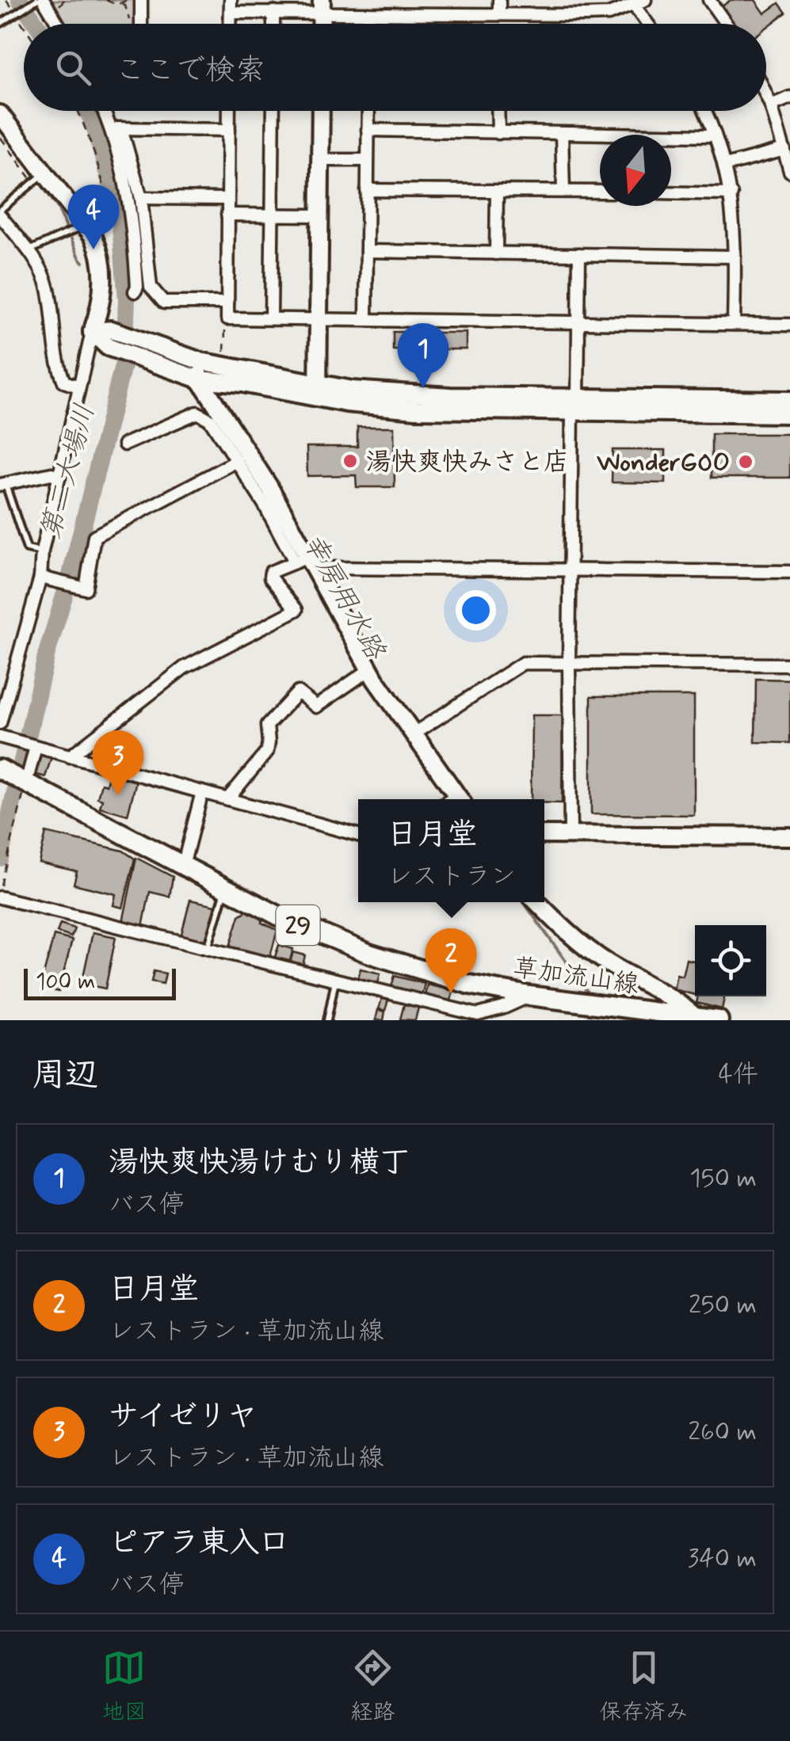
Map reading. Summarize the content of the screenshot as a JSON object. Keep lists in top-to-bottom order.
{
  "streets": {
    "main road": ["29", "草加流山線"]
  },
  "water": ["第二大場川", "幸房用水路"],
  "places": ["湯快爽快みさと店", "WonderGOO"],
  "scale_bar": "100 m",
  "north": "bottom",
  "page": {
    "search": "ここで検索",
    "pins": [
      "4",
      "1",
      "3",
      "2"
    ],
    "popup": ["日月堂", "レストラン"],
    "scale": "100 m",
    "heading": ["周辺", "4件"],
    "list": [
      {
        "mark": "1",
        "name": "湯快爽快湯けむり横丁",
        "note": "バス停",
        "value": "150 m"
      },
      {
        "mark": "2",
        "name": "日月堂",
        "note": "レストラン · 草加流山線",
        "value": "250 m"
      },
      {
        "mark": "3",
        "name": "サイゼリヤ",
        "note": "レストラン · 草加流山線",
        "value": "260 m"
      },
      {
        "mark": "4",
        "name": "ピアラ東入口",
        "note": "バス停",
        "value": "340 m"
      }
    ],
    "nav": ["地図", "経路", "保存済み"]
  }
}
